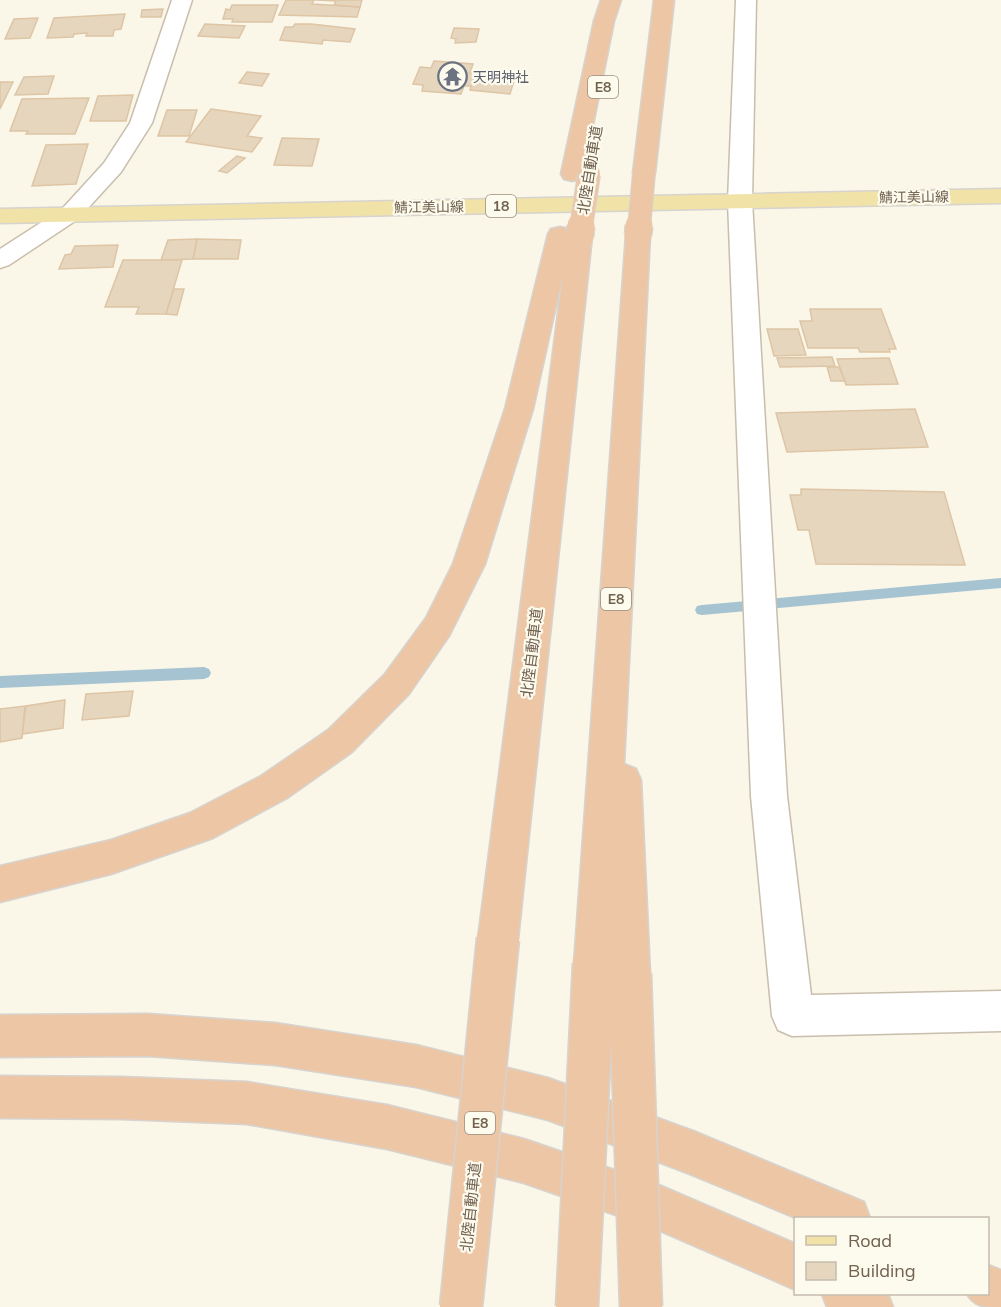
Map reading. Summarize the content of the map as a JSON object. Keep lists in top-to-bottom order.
{
  "streets": {
    "highway": ["E8", "北陸自動車道"],
    "main road": ["鯖江美山線", "18"]
  },
  "places": {
    "temple": ["天明神社"]
  },
  "legend": ["Road", "Building"]
}
